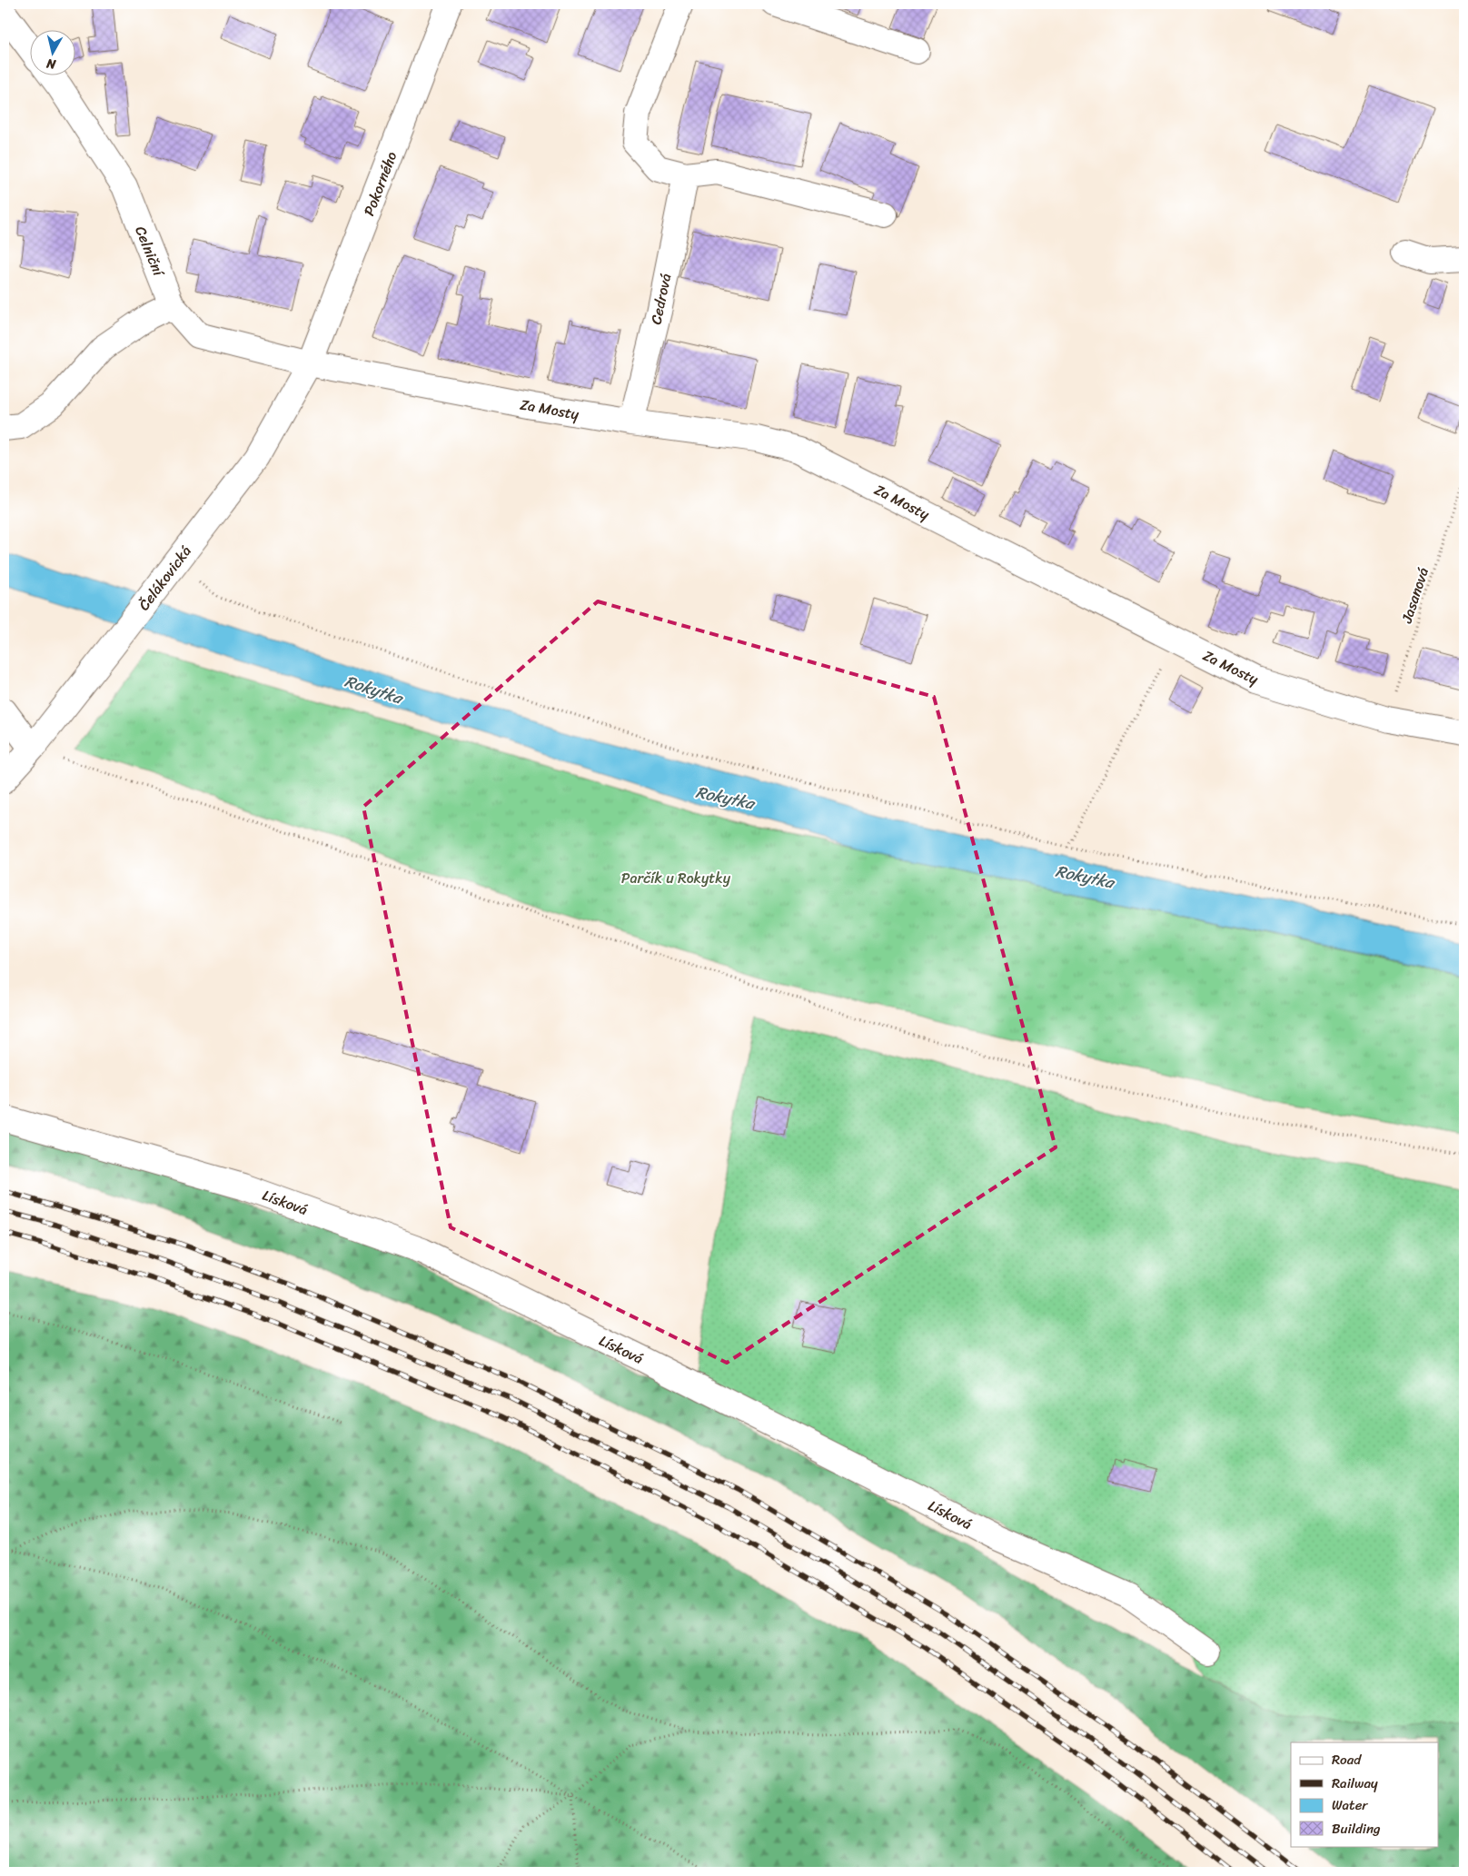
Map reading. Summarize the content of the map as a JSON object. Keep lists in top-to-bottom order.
{
  "streets": {
    "street": [
      "Pokorného",
      "Celniční",
      "Cedrová",
      "Za Mosty",
      "Čelákovická",
      "Lísková"
    ],
    "path": ["Jasanová"]
  },
  "crossings": [
    ["Pokorného", "Celniční"],
    ["Pokorného", "Za Mosty"],
    ["Pokorného", "Čelákovická"],
    ["Celniční", "Za Mosty"],
    ["Celniční", "Čelákovická"],
    ["Cedrová", "Za Mosty"],
    ["Za Mosty", "Čelákovická"],
    ["Za Mosty", "Jasanová"]
  ],
  "water": ["Rokytka"],
  "parks": ["Parčík u Rokytky"],
  "legend": [
    "Road",
    "Railway",
    "Water",
    "Building"
  ],
  "north": "bottom"
}
